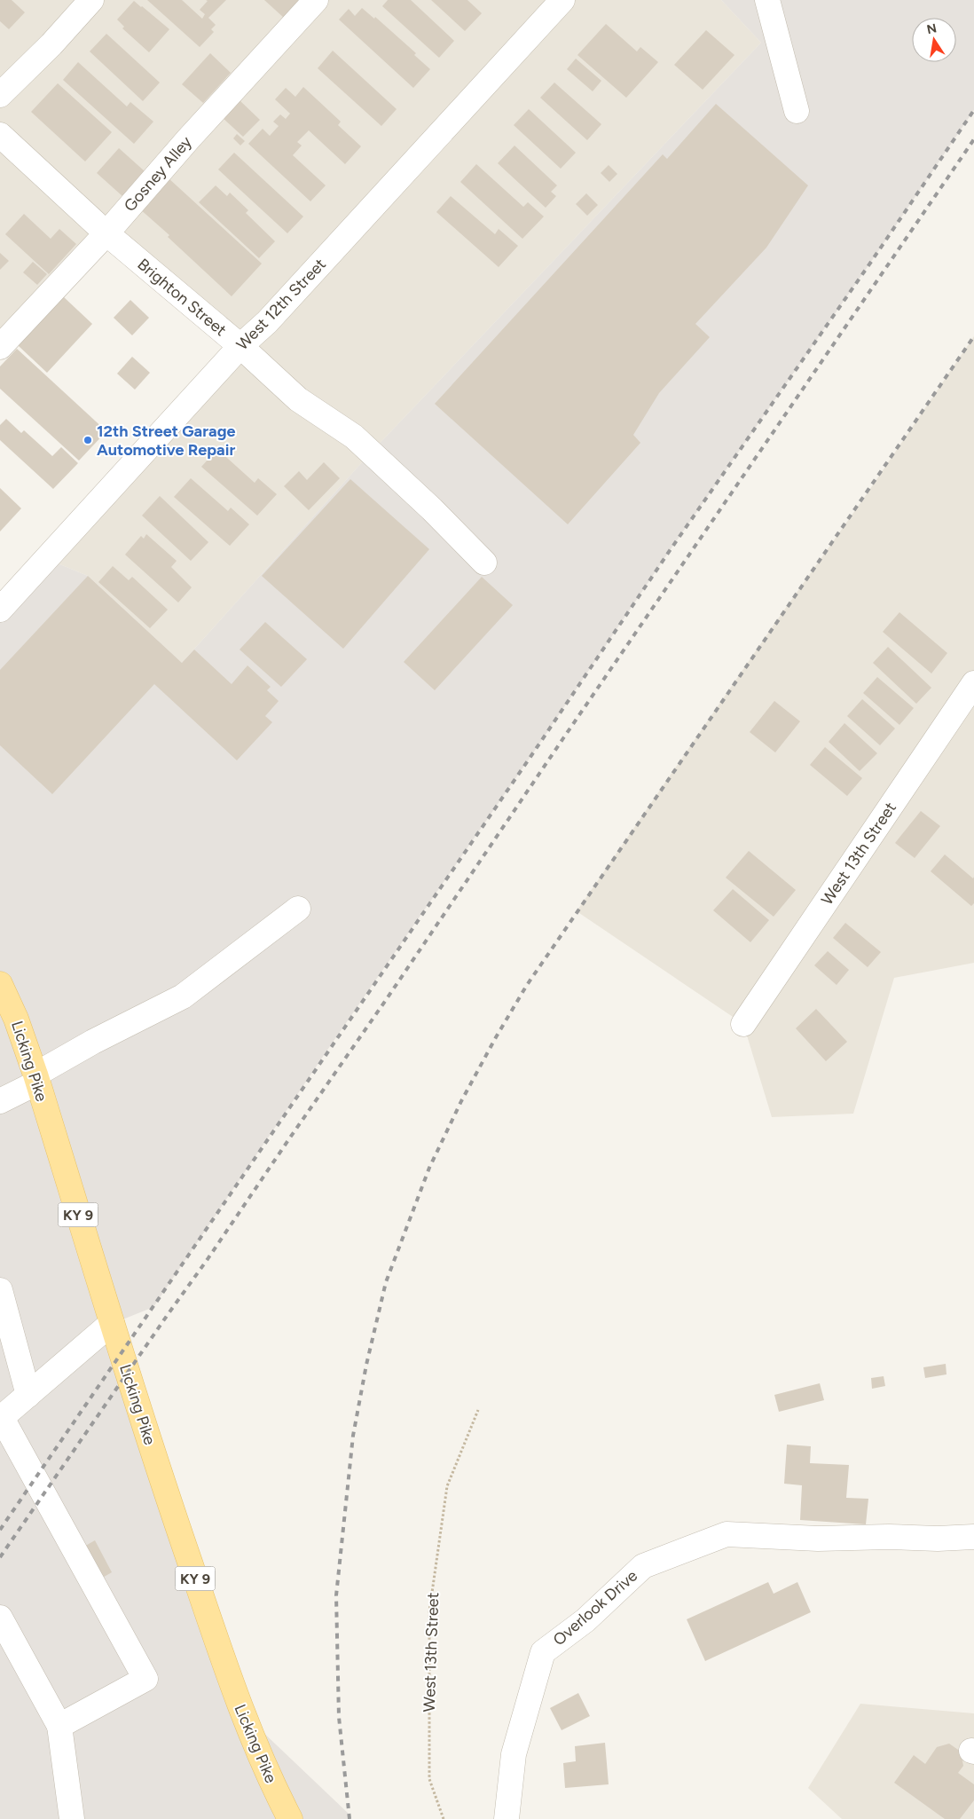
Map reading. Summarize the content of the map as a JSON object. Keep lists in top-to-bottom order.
{
  "streets": {
    "main road": ["Licking Pike", "KY 9"],
    "street": [
      "Gosney Alley",
      "Brighton Street",
      "West 12th Street",
      "West 13th Street",
      "Overlook Drive"
    ]
  },
  "crossings": [
    ["Gosney Alley", "Brighton Street"],
    ["Brighton Street", "West 12th Street"]
  ],
  "places": ["12th Street Garage Automotive Repair"],
  "north": "top"
}
